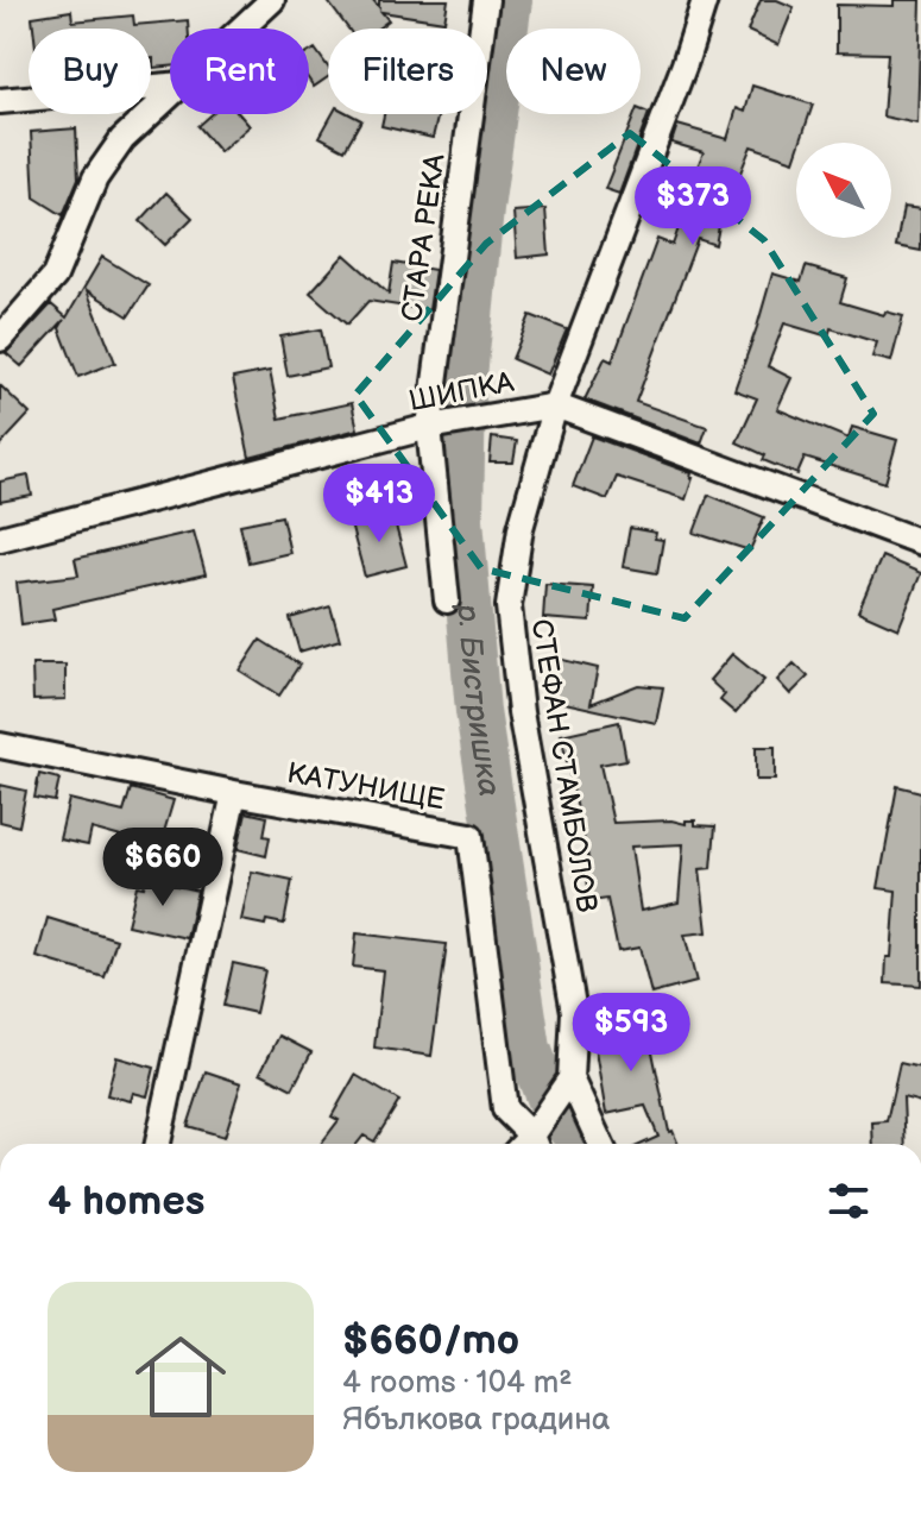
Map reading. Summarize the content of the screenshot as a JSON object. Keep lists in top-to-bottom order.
{
  "streets": {
    "street": [
      "СТАРА РЕКА",
      "ШИПКА",
      "СТЕФАН СТАМБОЛОВ",
      "КАТУНИЩЕ"
    ]
  },
  "crossings": [
    ["СТАРА РЕКА", "ШИПКА"],
    ["ШИПКА", "СТЕФАН СТАМБОЛОВ"],
    ["СТЕФАН СТАМБОЛОВ", "КАТУНИЩЕ"]
  ],
  "water": ["р. Бистришка"],
  "north": "top left",
  "page": {
    "chip": [
      "Buy",
      "Rent",
      "Filters",
      "New"
    ],
    "price": [
      "$373",
      "$413",
      "$660",
      "$593"
    ],
    "heading": "4 homes",
    "list": [
      {
        "name": "$660/mo",
        "note": "4 rooms · 104 m² · Ябълкова градина"
      }
    ]
  }
}
